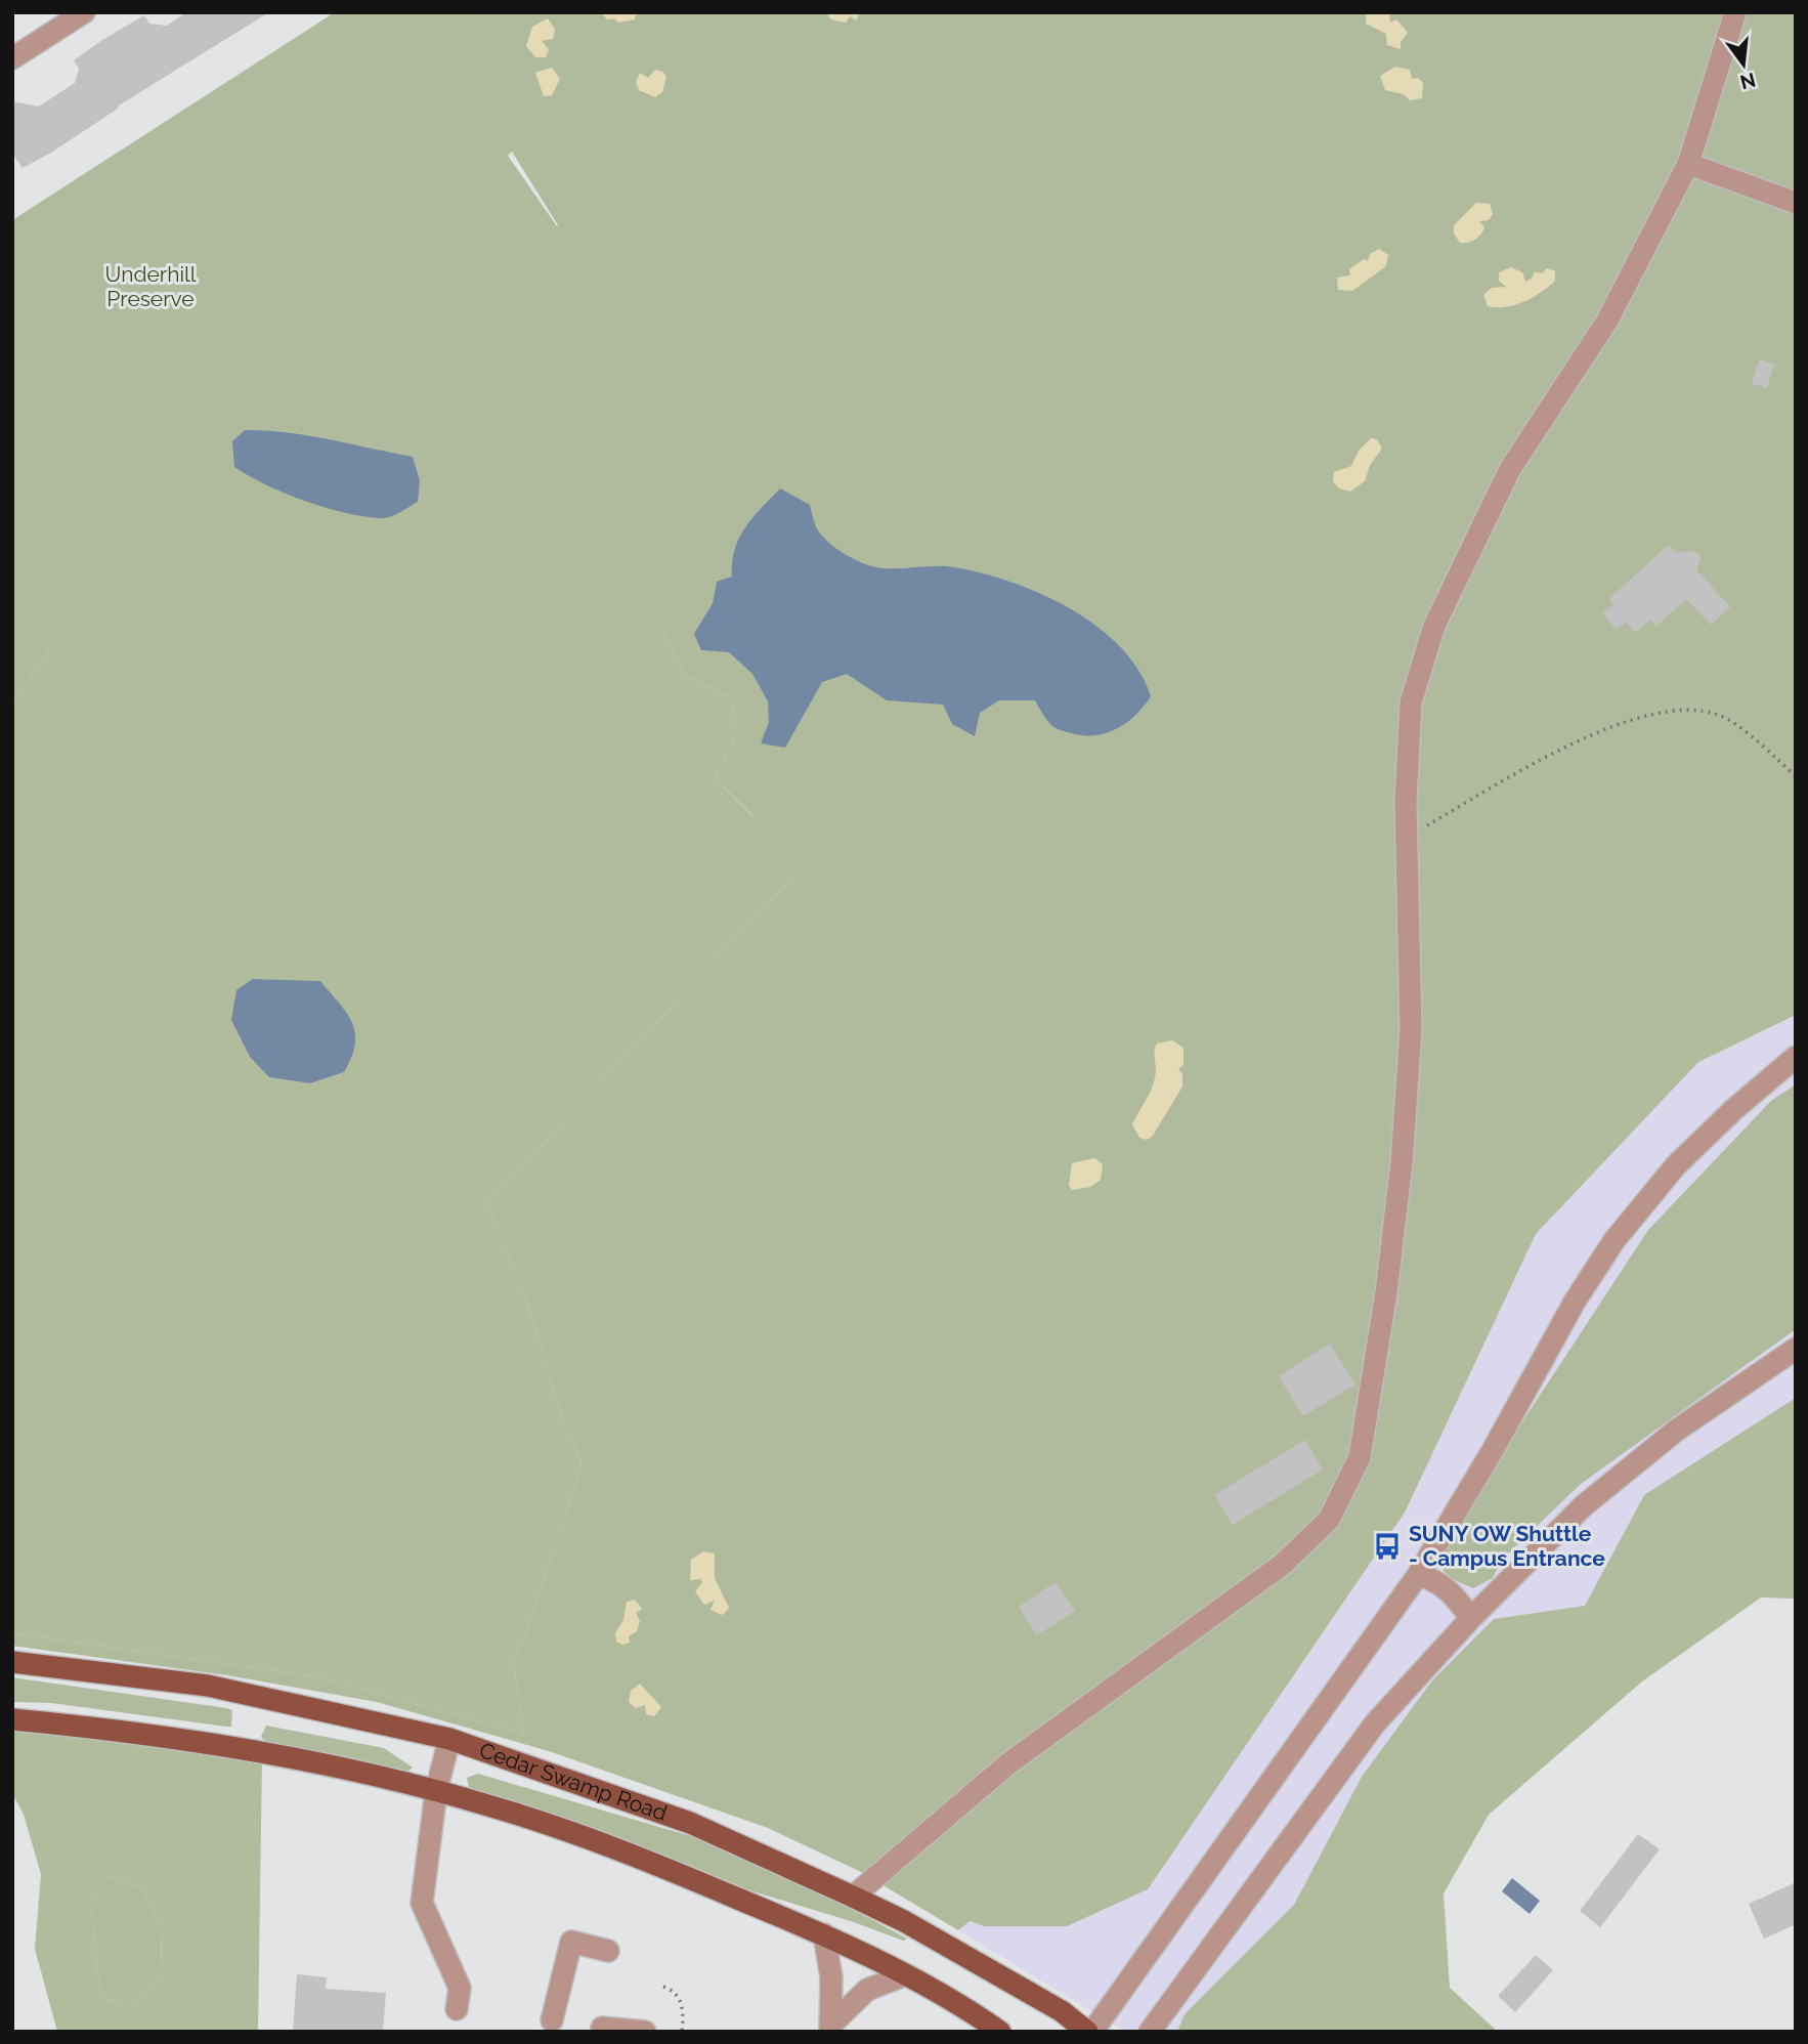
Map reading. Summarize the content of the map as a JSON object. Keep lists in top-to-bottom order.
{
  "streets": {
    "main road": ["Cedar Swamp Road"]
  },
  "parks": ["Underhill Preserve"],
  "places": {
    "bus stop": ["SUNY OW Shuttle - Campus Entrance"]
  },
  "north": "bottom"
}
